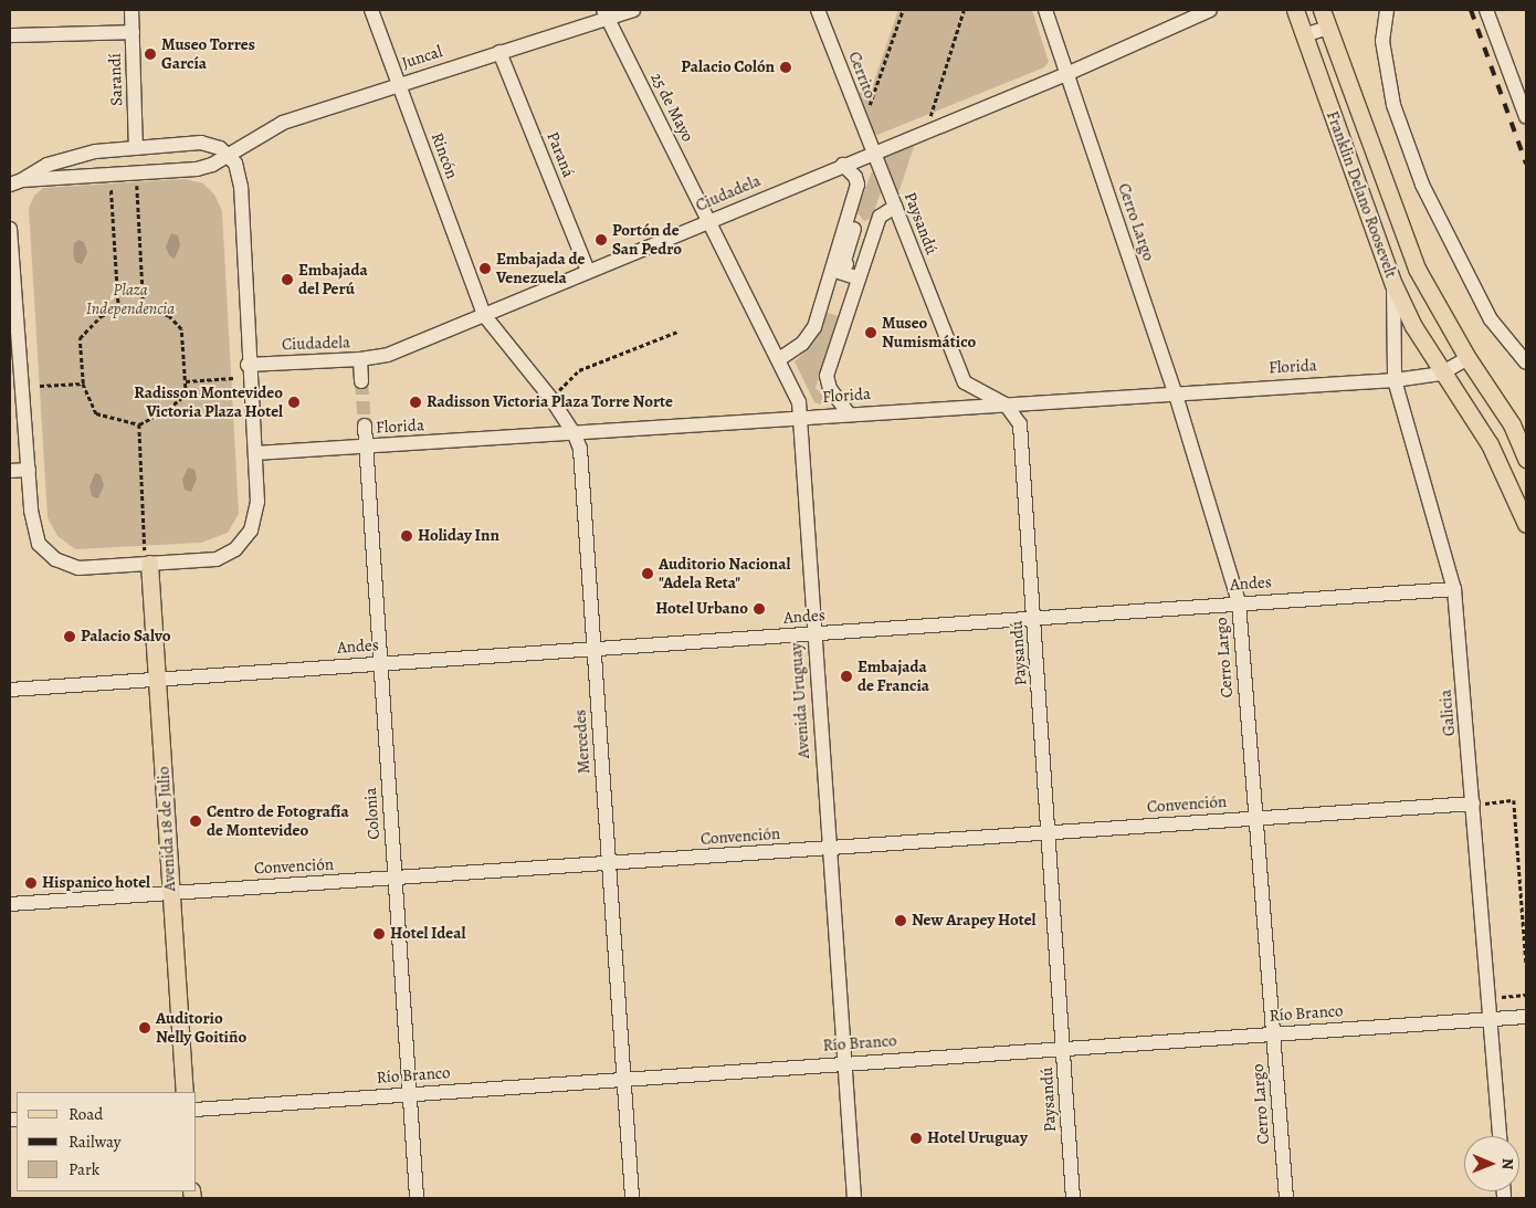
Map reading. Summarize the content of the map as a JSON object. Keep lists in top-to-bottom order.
{
  "streets": {
    "main road": ["Franklin Delano Roosevelt", "Avenida 18 de Julio"],
    "street": [
      "Juncal",
      "Cerrito",
      "Sarandí",
      "25 de Mayo",
      "Paraná",
      "Rincón",
      "Ciudadela",
      "Cerro Largo",
      "Paysandú",
      "Florida",
      "Andes",
      "Avenida Uruguay",
      "Galicia",
      "Mercedes",
      "Convención",
      "Colonia",
      "Río Branco"
    ]
  },
  "crossings": [
    ["Juncal", "Sarandí"],
    ["Juncal", "25 de Mayo"],
    ["Juncal", "Paraná"],
    ["Juncal", "Rincón"],
    ["Cerrito", "Ciudadela"],
    ["Cerrito", "Paysandú"],
    ["25 de Mayo", "Ciudadela"],
    ["25 de Mayo", "Avenida Uruguay"],
    ["Paraná", "Ciudadela"],
    ["Rincón", "Ciudadela"],
    ["Rincón", "Mercedes"],
    ["Ciudadela", "Cerro Largo"],
    ["Ciudadela", "Paysandú"],
    ["Ciudadela", "Avenida Uruguay"],
    ["Ciudadela", "Mercedes"],
    ["Franklin Delano Roosevelt", "Florida"],
    ["Franklin Delano Roosevelt", "Galicia"],
    ["Cerro Largo", "Florida"],
    ["Cerro Largo", "Andes"],
    ["Cerro Largo", "Convención"],
    ["Cerro Largo", "Río Branco"],
    ["Paysandú", "Florida"],
    ["Paysandú", "Andes"],
    ["Paysandú", "Convención"],
    ["Paysandú", "Río Branco"],
    ["Florida", "Avenida Uruguay"],
    ["Florida", "Galicia"],
    ["Florida", "Mercedes"],
    ["Florida", "Colonia"],
    ["Andes", "Avenida Uruguay"],
    ["Andes", "Galicia"],
    ["Andes", "Mercedes"],
    ["Andes", "Colonia"],
    ["Andes", "Avenida 18 de Julio"],
    ["Avenida Uruguay", "Convención"],
    ["Avenida Uruguay", "Río Branco"],
    ["Galicia", "Convención"],
    ["Galicia", "Río Branco"],
    ["Mercedes", "Convención"],
    ["Mercedes", "Río Branco"],
    ["Convención", "Colonia"],
    ["Convención", "Avenida 18 de Julio"],
    ["Colonia", "Río Branco"]
  ],
  "parks": ["Plaza Independencia"],
  "places": [
    "Museo Torres García",
    "Palacio Colón",
    "Portón de San Pedro",
    "Embajada de Venezuela",
    "Embajada del Perú",
    "Museo Numismático",
    "Radisson Montevideo Victoria Plaza Hotel",
    "Radisson Victoria Plaza Torre Norte",
    "Holiday Inn",
    "Auditorio Nacional \"Adela Reta\"",
    "Hotel Urbano",
    "Palacio Salvo",
    "Embajada de Francia",
    "Centro de Fotografía de Montevideo",
    "Hispanico hotel",
    "New Arapey Hotel",
    "Hotel Ideal",
    "Auditorio Nelly Goitiño",
    "Hotel Uruguay"
  ],
  "legend": ["Road", "Railway", "Park"],
  "north": "right"
}
